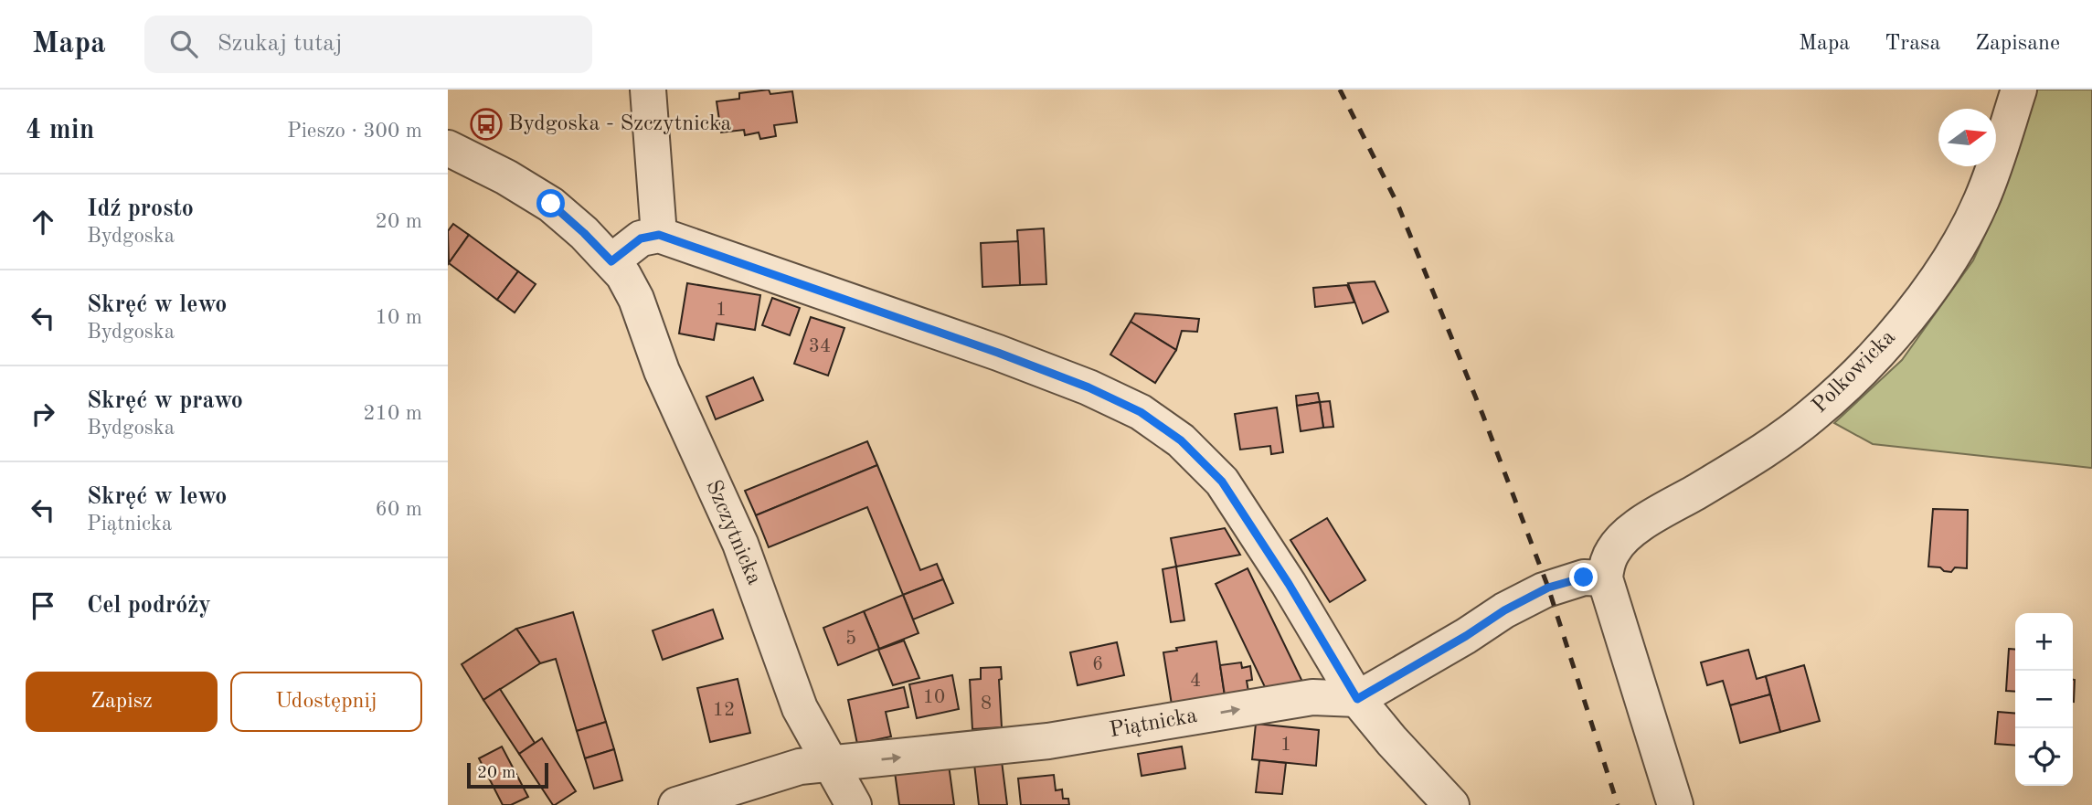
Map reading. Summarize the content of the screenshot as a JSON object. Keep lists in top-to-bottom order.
{
  "streets": {
    "street": ["Polkowicka", "Szczytnicka", "Piątnicka"]
  },
  "crossings": [
    ["Szczytnicka", "Piątnicka"]
  ],
  "one_way": ["Piątnicka"],
  "places": {
    "bus stop": ["Bydgoska - Szczytnicka"]
  },
  "house_numbers": [
    "1",
    "34",
    "5",
    "6",
    "4",
    "10",
    "8",
    "12",
    "1"
  ],
  "scale_bar": "20 m",
  "north": "right",
  "page": {
    "header": "Mapa",
    "search": "Szukaj tutaj",
    "nav": ["Mapa", "Trasa", "Zapisane"],
    "heading": ["4 min", "Pieszo · 300 m"],
    "list": [
      ["Idź prosto", "Bydgoska", "20 m"],
      ["Skręć w lewo", "Bydgoska", "10 m"],
      ["Skręć w prawo", "Bydgoska", "210 m"],
      ["Skręć w lewo", "Piątnicka", "60 m"],
      "Cel podróży"
    ],
    "map_buttons": ["+", "−"],
    "buttons": ["Zapisz", "Udostępnij"],
    "scale": "20 m"
  }
}
